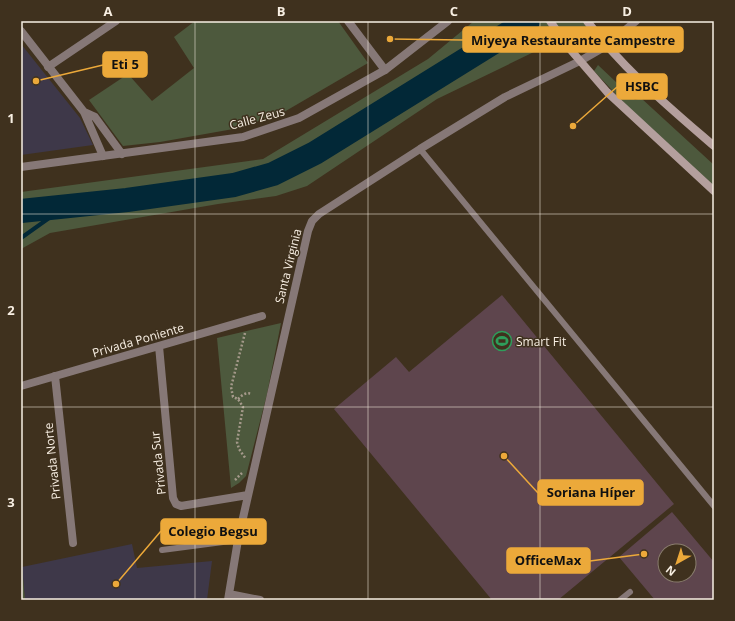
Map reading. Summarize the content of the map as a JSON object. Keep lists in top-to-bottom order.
{
  "streets": {
    "street": [
      "Calle Zeus",
      "Santa Virginia",
      "Privada Poniente",
      "Privada Norte",
      "Privada Sur"
    ]
  },
  "crossings": [
    ["Santa Virginia", "Privada Sur"],
    ["Privada Poniente", "Privada Norte"],
    ["Privada Poniente", "Privada Sur"]
  ],
  "places": {
    "other": [
      "Miyeya Restaurante Campestre",
      "Eti 5",
      "HSBC",
      "Soriana Híper",
      "OfficeMax",
      "Colegio Begsu"
    ],
    "sports": ["Smart Fit"]
  },
  "north": "bottom left",
  "grid": {
    "columns": [
      "A",
      "B",
      "C",
      "D"
    ],
    "rows": ["1", "2", "3"]
  }
}
